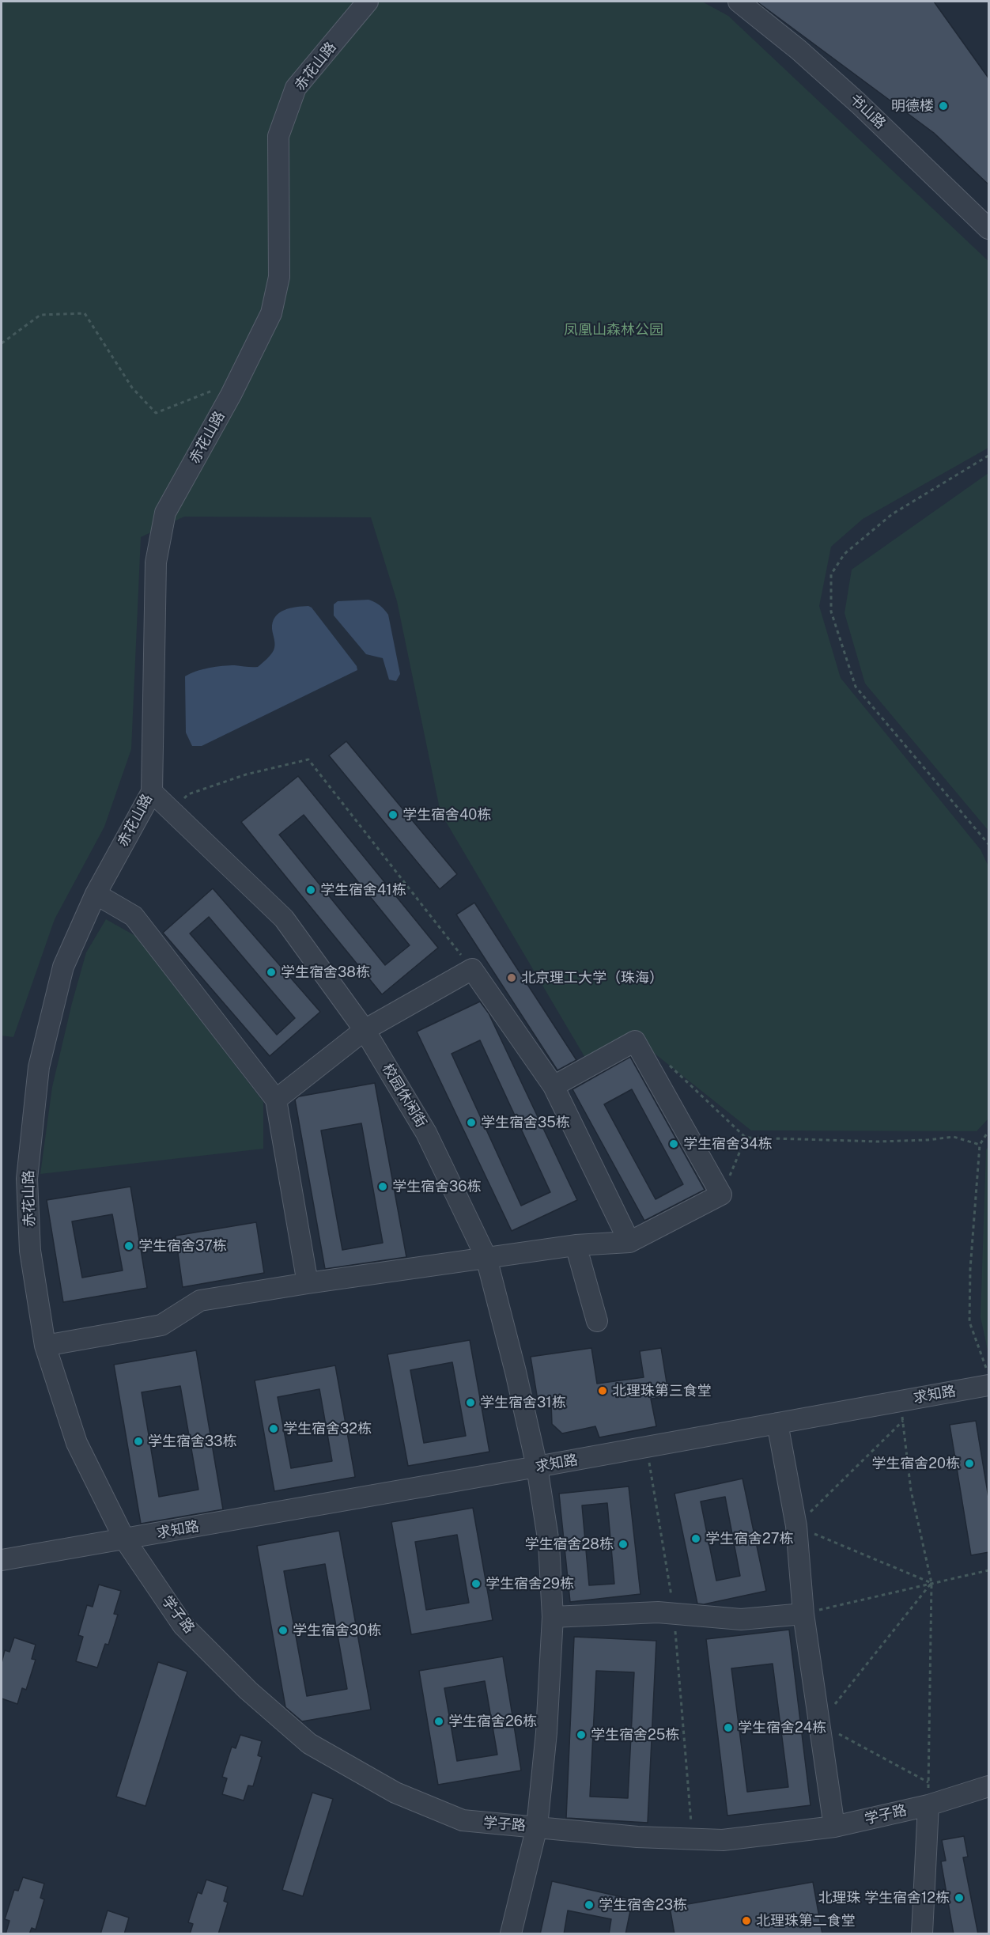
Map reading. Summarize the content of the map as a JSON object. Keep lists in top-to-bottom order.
{
  "streets": {
    "street": [
      "赤花山路",
      "书山路",
      "校园休闲街",
      "求知路",
      "学子路"
    ]
  },
  "crossings": [
    ["赤花山路", "校园休闲街"],
    ["赤花山路", "求知路"],
    ["赤花山路", "学子路"],
    ["校园休闲街", "求知路"],
    ["校园休闲街", "学子路"],
    ["求知路", "学子路"]
  ],
  "parks": ["凤凰山森林公园"],
  "places": [
    "明德楼",
    "学生宿舍40栋",
    "学生宿舍41栋",
    "学生宿舍38栋",
    "北京理工大学（珠海）",
    "学生宿舍35栋",
    "学生宿舍34栋",
    "学生宿舍36栋",
    "学生宿舍37栋",
    "北理珠第三食堂",
    "学生宿舍31栋",
    "学生宿舍32栋",
    "学生宿舍33栋",
    "学生宿舍20栋",
    "学生宿舍27栋",
    "学生宿舍28栋",
    "学生宿舍29栋",
    "学生宿舍30栋",
    "学生宿舍26栋",
    "学生宿舍24栋",
    "学生宿舍25栋",
    "北理珠 学生宿舍12栋",
    "学生宿舍23栋",
    "北理珠第二食堂"
  ]
}
